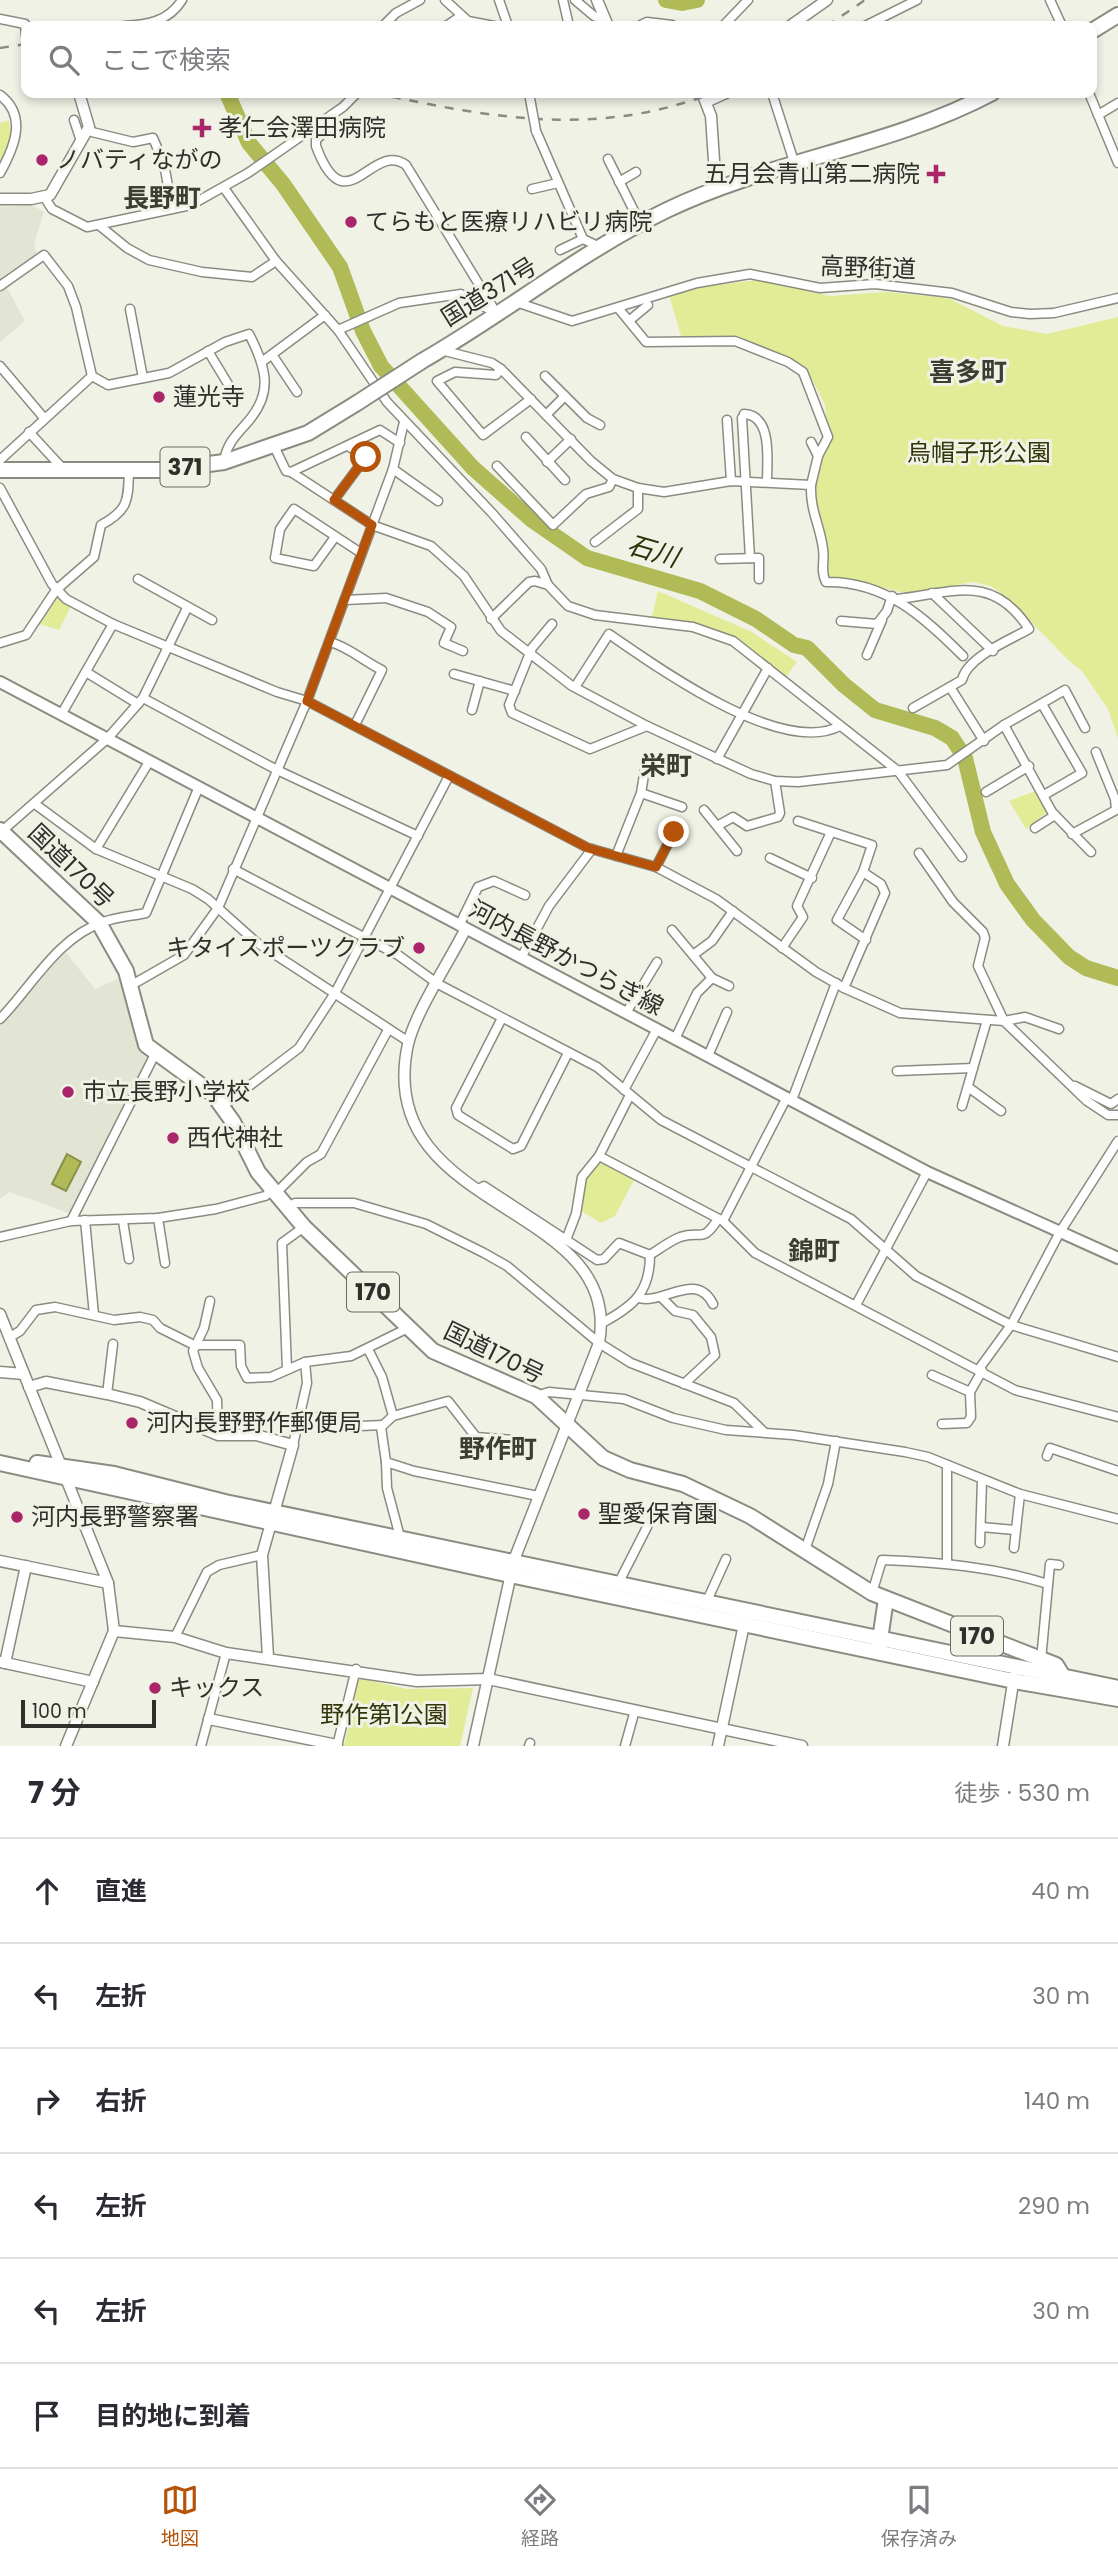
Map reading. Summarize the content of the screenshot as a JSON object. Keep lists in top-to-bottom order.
{
  "streets": {
    "highway": [
      "国道371号",
      "371",
      "国道170号",
      "170"
    ],
    "main road": ["河内長野かつらぎ線"],
    "street": ["高野街道"]
  },
  "crossings": [
    ["高野街道", "国道371号"]
  ],
  "districts": [
    "長野町",
    "喜多町",
    "栄町",
    "錦町",
    "野作町"
  ],
  "water": ["石川"],
  "parks": ["烏帽子形公園", "野作第1公園"],
  "places": {
    "health": ["孝仁会澤田病院", "五月会青山第二病院"],
    "other": [
      "ノバティながの",
      "てらもと医療リハビリ病院",
      "蓮光寺",
      "キタイスポーツクラブ",
      "市立長野小学校",
      "西代神社",
      "河内長野野作郵便局",
      "聖愛保育園",
      "河内長野警察署",
      "キックス"
    ]
  },
  "scale_bar": "100 m",
  "page": {
    "search": "ここで検索",
    "scale": "100 m",
    "heading": ["7 分", "徒歩 · 530 m"],
    "list": [
      ["直進", "40 m"],
      ["左折", "30 m"],
      ["右折", "140 m"],
      ["左折", "290 m"],
      ["左折", "30 m"],
      "目的地に到着"
    ],
    "nav": ["地図", "経路", "保存済み"]
  }
}
